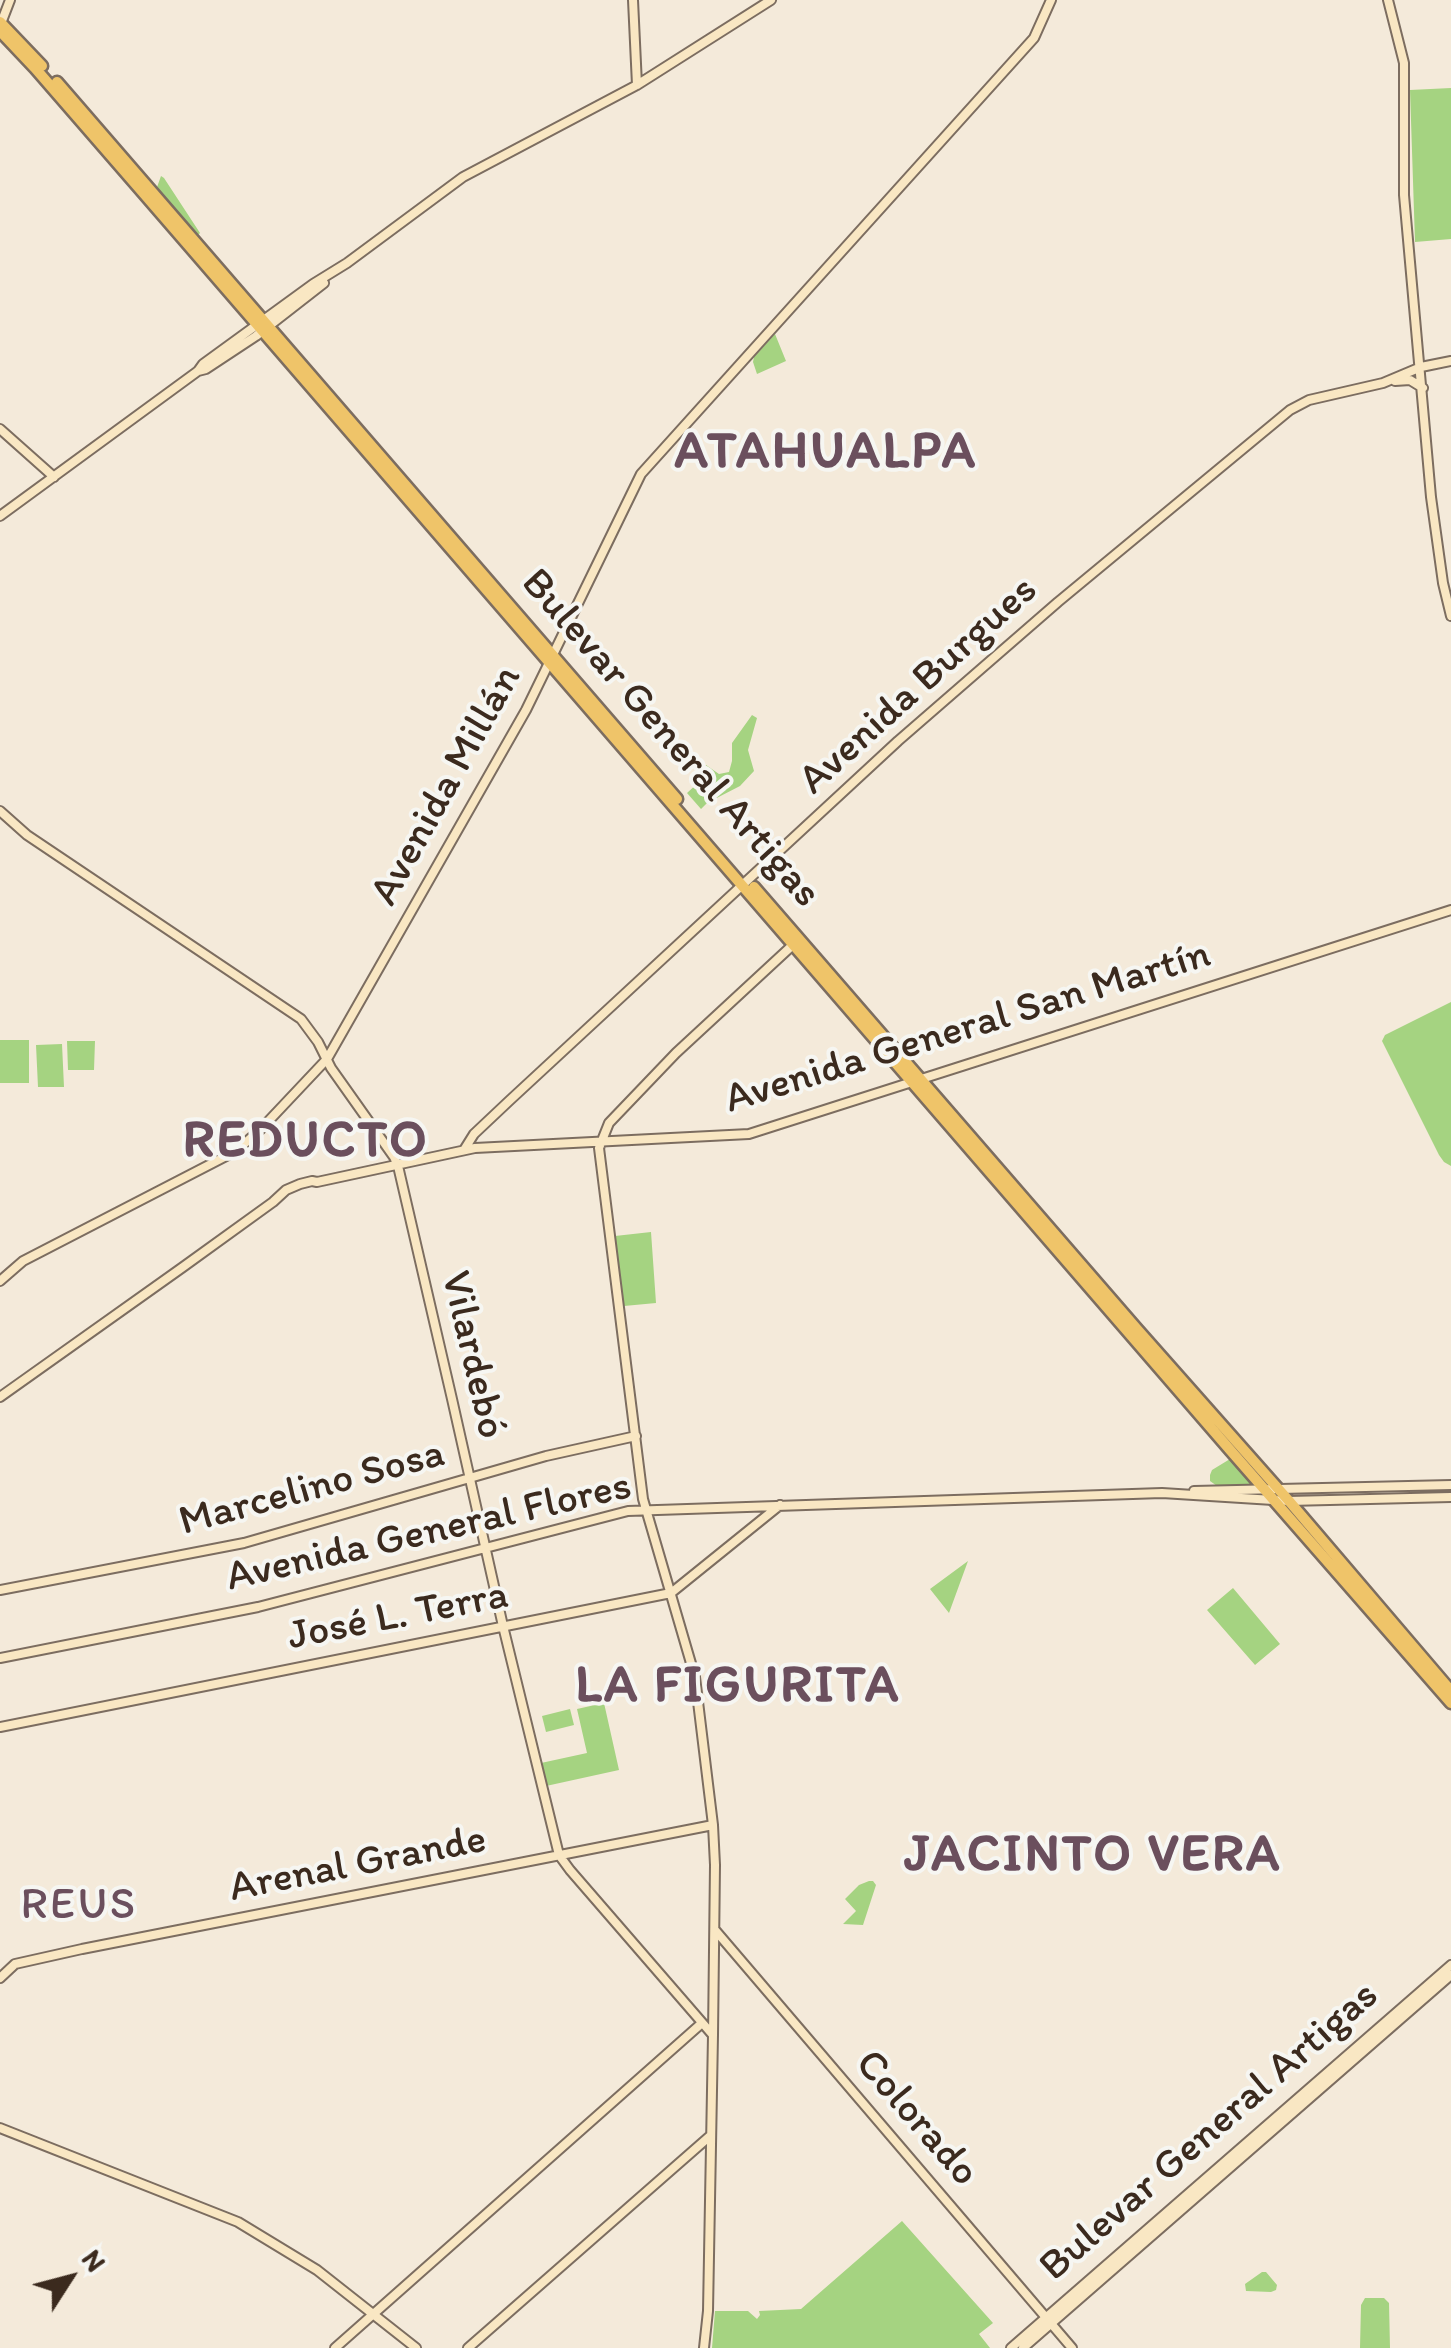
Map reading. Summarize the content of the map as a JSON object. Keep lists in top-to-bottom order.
{
  "streets": {
    "main road": ["Bulevar General Artigas"],
    "street": [
      "Avenida Burgues",
      "Avenida Millán",
      "Avenida General San Martín",
      "Vilardebó",
      "Marcelino Sosa",
      "Avenida General Flores",
      "José L. Terra",
      "Arenal Grande",
      "Colorado"
    ]
  },
  "crossings": [
    ["Avenida Burgues", "Bulevar General Artigas"],
    ["Avenida Burgues", "Avenida General San Martín"],
    ["Bulevar General Artigas", "Avenida Millán"],
    ["Bulevar General Artigas", "Avenida General San Martín"],
    ["Bulevar General Artigas", "Avenida General Flores"],
    ["Bulevar General Artigas", "Colorado"],
    ["Avenida Millán", "Vilardebó"],
    ["Avenida General San Martín", "Vilardebó"],
    ["Vilardebó", "Marcelino Sosa"],
    ["Vilardebó", "Avenida General Flores"],
    ["Vilardebó", "José L. Terra"],
    ["Vilardebó", "Arenal Grande"],
    ["Avenida General Flores", "José L. Terra"]
  ],
  "districts": [
    "ATAHUALPA",
    "REDUCTO",
    "LA FIGURITA",
    "JACINTO VERA",
    "REUS"
  ],
  "north": "top right"
}
